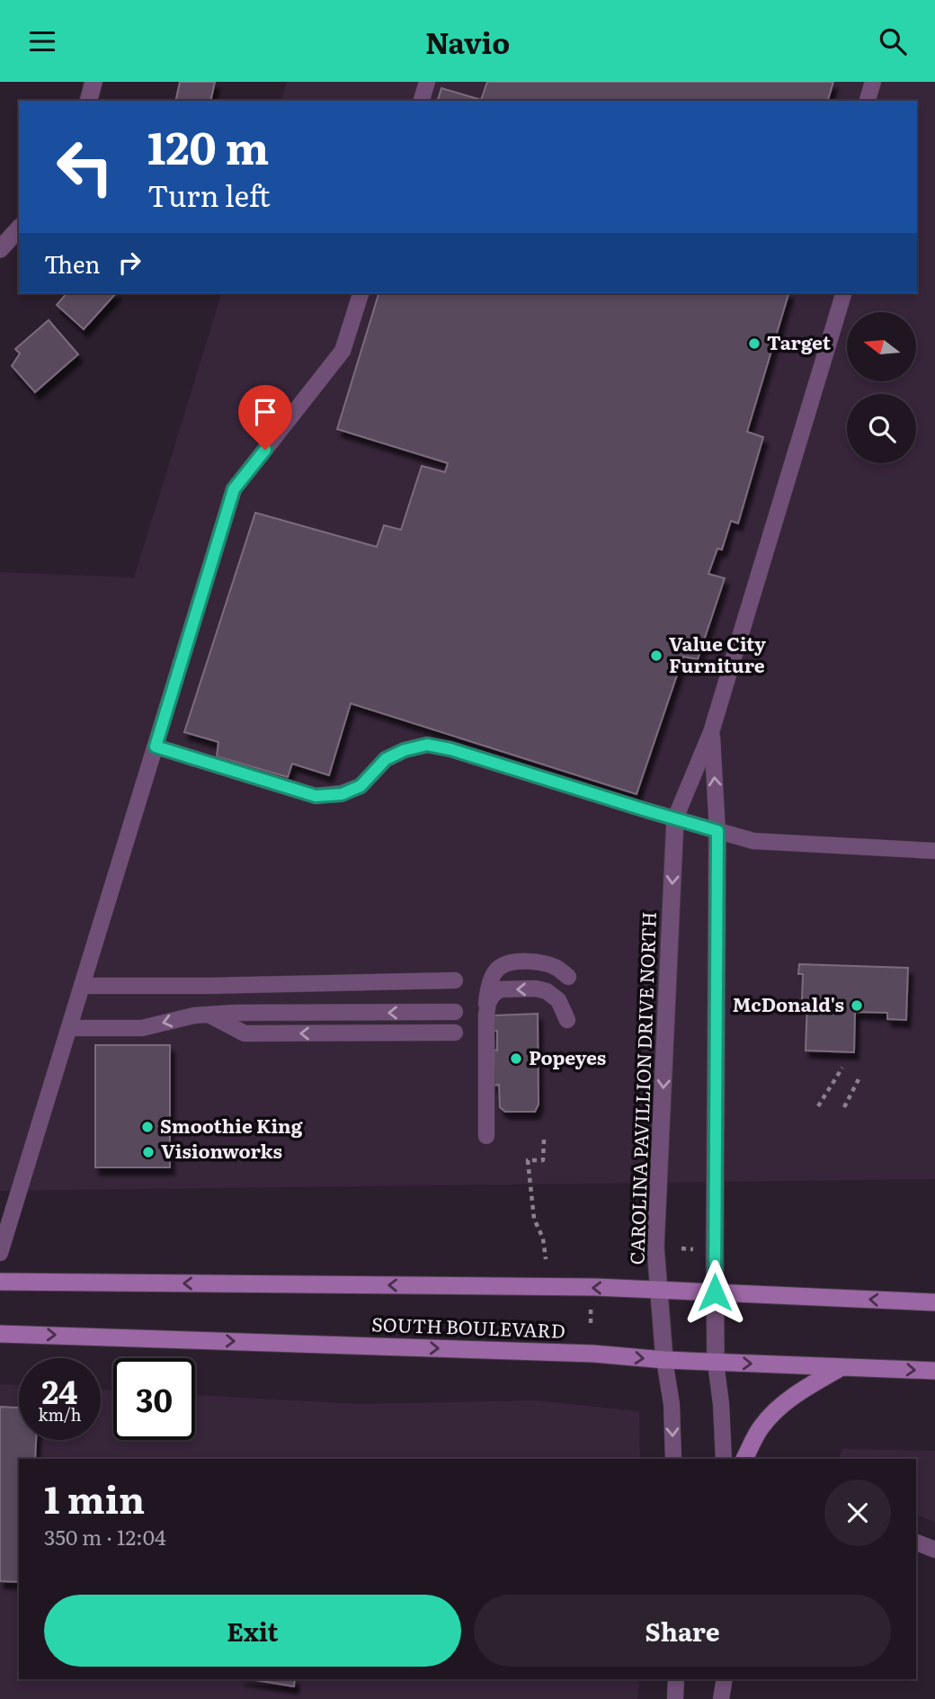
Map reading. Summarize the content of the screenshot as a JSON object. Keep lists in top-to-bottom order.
{
  "streets": {
    "main road": ["SOUTH BOULEVARD"],
    "street": ["CAROLINA PAVILLION DRIVE NORTH"]
  },
  "crossings": [
    ["CAROLINA PAVILLION DRIVE NORTH", "SOUTH BOULEVARD"]
  ],
  "places": [
    "Target",
    "Value City Furniture",
    "McDonald's",
    "Popeyes",
    "Smoothie King",
    "Visionworks"
  ],
  "north": "left",
  "page": {
    "header": "Navio",
    "turn": ["120 m", "Turn left"],
    "then": "Then",
    "speed": "24 km/h",
    "limit": "30",
    "heading": ["1 min", "350 m · 12:04"],
    "buttons": ["Exit", "Share"]
  }
}
